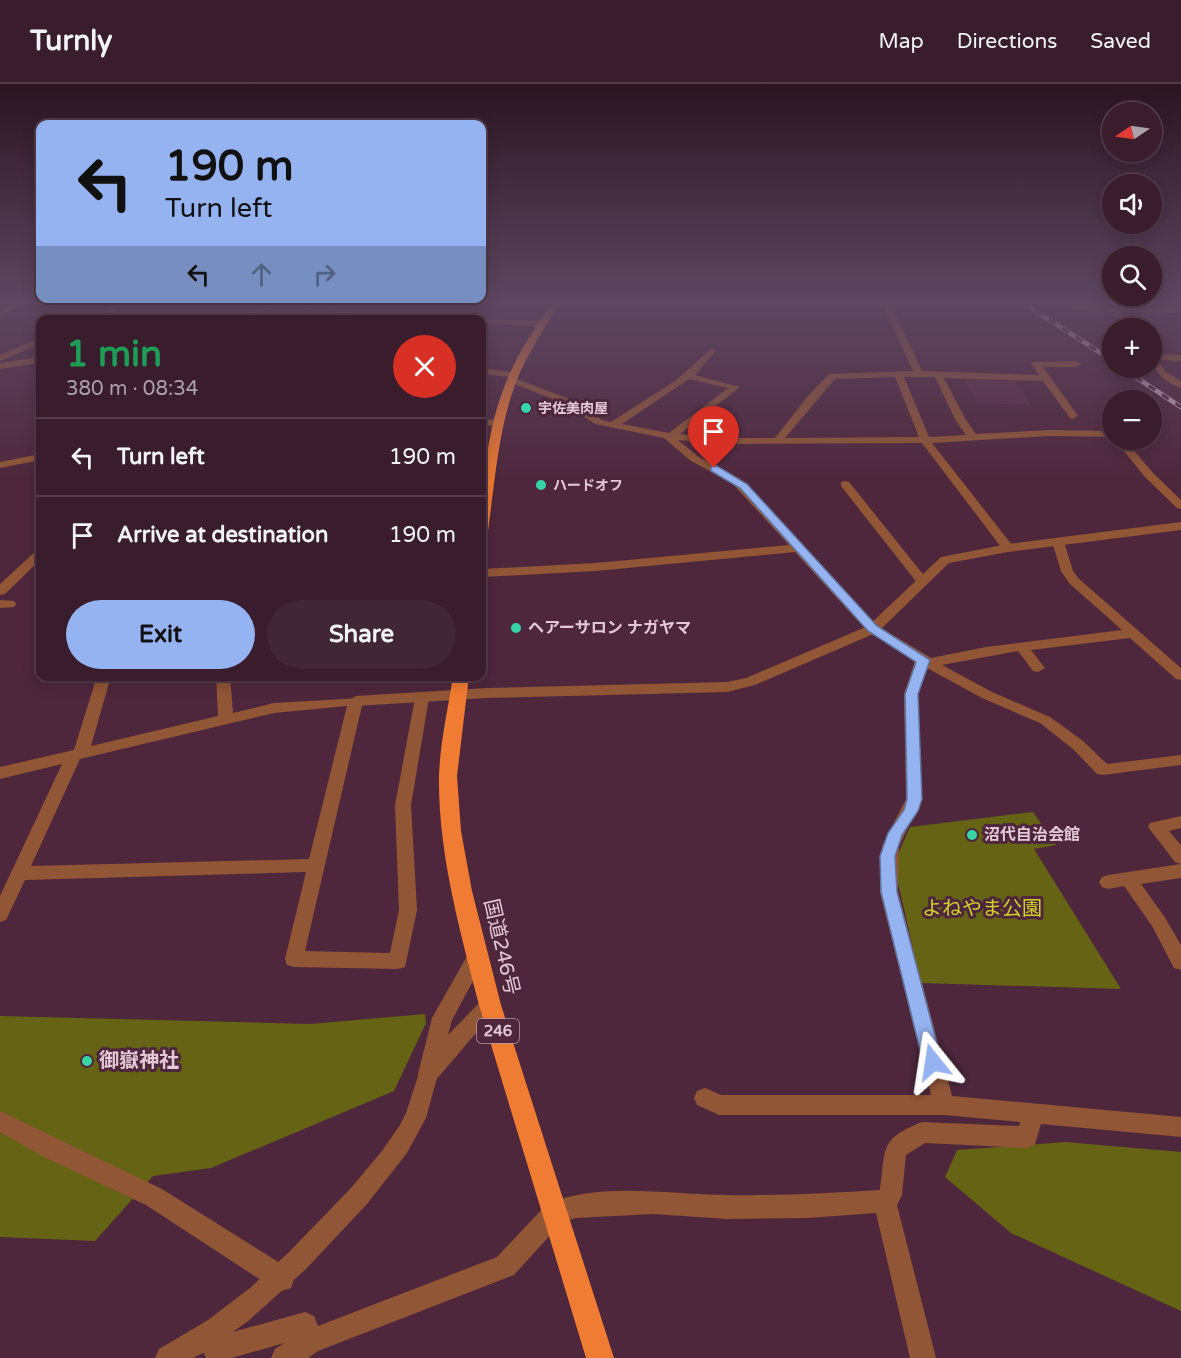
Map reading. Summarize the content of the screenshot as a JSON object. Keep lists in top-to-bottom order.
{
  "streets": {
    "highway": ["国道246号", "246"]
  },
  "parks": ["よねやま公園"],
  "places": [
    "宇佐美肉屋",
    "ハードオフ",
    "ヘアーサロン ナガヤマ",
    "沼代自治会館",
    "御嶽神社"
  ],
  "north": "left",
  "page": {
    "header": "Turnly",
    "nav": ["Map", "Directions", "Saved"],
    "map_buttons": ["+", "−"],
    "turn": ["190 m", "Turn left"],
    "heading": ["1 min", "380 m · 08:34"],
    "list": [
      {
        "name": "Turn left",
        "value": "190 m"
      },
      {
        "name": "Arrive at destination",
        "value": "190 m"
      }
    ],
    "buttons": ["Exit", "Share"]
  }
}
